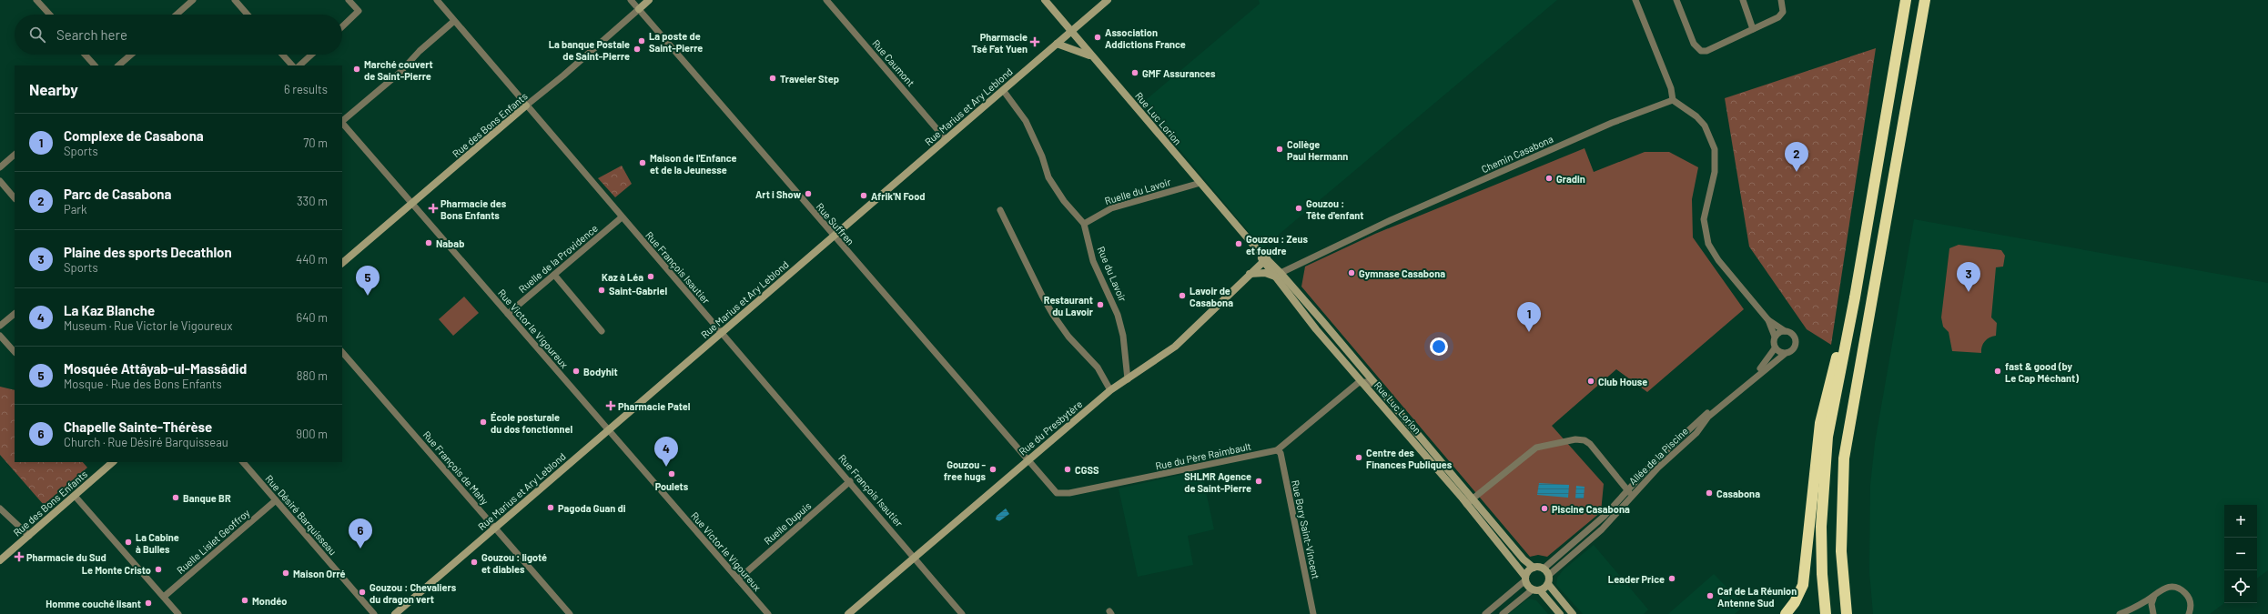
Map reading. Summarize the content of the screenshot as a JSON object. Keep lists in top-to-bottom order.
{
  "streets": {
    "street": [
      "Rue Caumont",
      "Rue Marius et Ary Leblond",
      "Rue Luc Lorion",
      "Rue des Bons Enfants",
      "Chemin Casabona",
      "Ruelle du Lavoir",
      "Rue Suffren",
      "Ruelle de la Providence",
      "Rue François Isautier",
      "Rue du Lavoir",
      "Rue Victor le Vigoureux",
      "Rue du Presbytère",
      "Rue du Père Raimbault",
      "Allée de la Piscine",
      "Rue François de Mahy",
      "Rue Désiré Barquisseau",
      "Ruelle Dupuis",
      "Rue Bory Saint-Vincent",
      "Ruelle Lislet Geoffroy"
    ]
  },
  "crossings": [
    ["Rue Caumont", "Rue Marius et Ary Leblond"],
    ["Rue Marius et Ary Leblond", "Rue Luc Lorion"],
    ["Rue Marius et Ary Leblond", "Rue Suffren"],
    ["Rue Marius et Ary Leblond", "Rue François Isautier"],
    ["Rue Marius et Ary Leblond", "Rue du Lavoir"],
    ["Rue Marius et Ary Leblond", "Rue Victor le Vigoureux"],
    ["Rue Marius et Ary Leblond", "Rue François de Mahy"],
    ["Rue Luc Lorion", "Chemin Casabona"],
    ["Rue Luc Lorion", "Ruelle du Lavoir"],
    ["Rue Luc Lorion", "Rue du Presbytère"],
    ["Rue Luc Lorion", "Rue du Père Raimbault"],
    ["Rue Luc Lorion", "Allée de la Piscine"],
    ["Rue des Bons Enfants", "Rue Suffren"],
    ["Rue des Bons Enfants", "Rue François Isautier"],
    ["Rue des Bons Enfants", "Rue Victor le Vigoureux"],
    ["Ruelle du Lavoir", "Rue du Lavoir"],
    ["Rue Suffren", "Rue du Presbytère"],
    ["Rue Suffren", "Rue du Père Raimbault"],
    ["Ruelle de la Providence", "Rue François Isautier"],
    ["Ruelle de la Providence", "Rue Victor le Vigoureux"],
    ["Rue François Isautier", "Rue du Presbytère"],
    ["Rue François Isautier", "Ruelle Dupuis"],
    ["Rue du Lavoir", "Rue du Presbytère"],
    ["Rue Victor le Vigoureux", "Ruelle Dupuis"],
    ["Rue du Presbytère", "Rue du Père Raimbault"],
    ["Rue du Père Raimbault", "Rue Bory Saint-Vincent"],
    ["Rue Désiré Barquisseau", "Ruelle Lislet Geoffroy"]
  ],
  "places": {
    "other": [
      "Association Addictions France",
      "La poste de Saint-Pierre",
      "La banque Postale de Saint-Pierre",
      "Marché couvert de Saint-Pierre",
      "GMF Assurances",
      "Traveler Step",
      "Collège Paul Hermann",
      "Maison de l'Enfance et de la Jeunesse",
      "Gradin",
      "Art i Show",
      "Afrik'N Food",
      "Gouzou : Tête d'enfant",
      "Nabab",
      "Gouzou : Zeus et foudre",
      "Gymnase Casabona",
      "Kaz à Léa",
      "Saint-Gabriel",
      "Lavoir de Casabona",
      "Restaurant du Lavoir",
      "Bodyhit",
      "fast & good (by Le Cap Méchant)",
      "Club House",
      "École posturale du dos fonctionnel",
      "Centre des Finances Publiques",
      "Gouzou - free hugs",
      "CGSS",
      "Poulets",
      "SHLMR Agence de Saint-Pierre",
      "Casabona",
      "Banque BR",
      "Pagoda Guan di",
      "Piscine Casabona",
      "La Cabine à Bulles",
      "Gouzou : ligoté et diables",
      "Le Monte Cristo",
      "Maison Orré",
      "Leader Price",
      "Gouzou : Chevaliers du dragon vert",
      "Caf de La Réunion Antenne Sud",
      "Mondéo",
      "Homme couché lisant"
    ],
    "health": [
      "Pharmacie Tsé Fat Yuen",
      "Pharmacie des Bons Enfants",
      "Pharmacie Patel",
      "Pharmacie du Sud"
    ]
  },
  "page": {
    "search": "Search here",
    "heading": ["Nearby", "6 results"],
    "list": [
      {
        "mark": "1",
        "name": "Complexe de Casabona",
        "note": "Sports",
        "value": "70 m"
      },
      {
        "mark": "2",
        "name": "Parc de Casabona",
        "note": "Park",
        "value": "330 m"
      },
      {
        "mark": "3",
        "name": "Plaine des sports Decathlon",
        "note": "Sports",
        "value": "440 m"
      },
      {
        "mark": "4",
        "name": "La Kaz Blanche",
        "note": "Museum · Rue Victor le Vigoureux",
        "value": "640 m"
      },
      {
        "mark": "5",
        "name": "Mosquée Attâyab-ul-Massâdid",
        "note": "Mosque · Rue des Bons Enfants",
        "value": "880 m"
      },
      {
        "mark": "6",
        "name": "Chapelle Sainte-Thérèse",
        "note": "Church · Rue Désiré Barquisseau",
        "value": "900 m"
      }
    ],
    "pins": [
      "2",
      "3",
      "5",
      "1",
      "4",
      "6"
    ],
    "map_buttons": ["+", "−"]
  }
}
